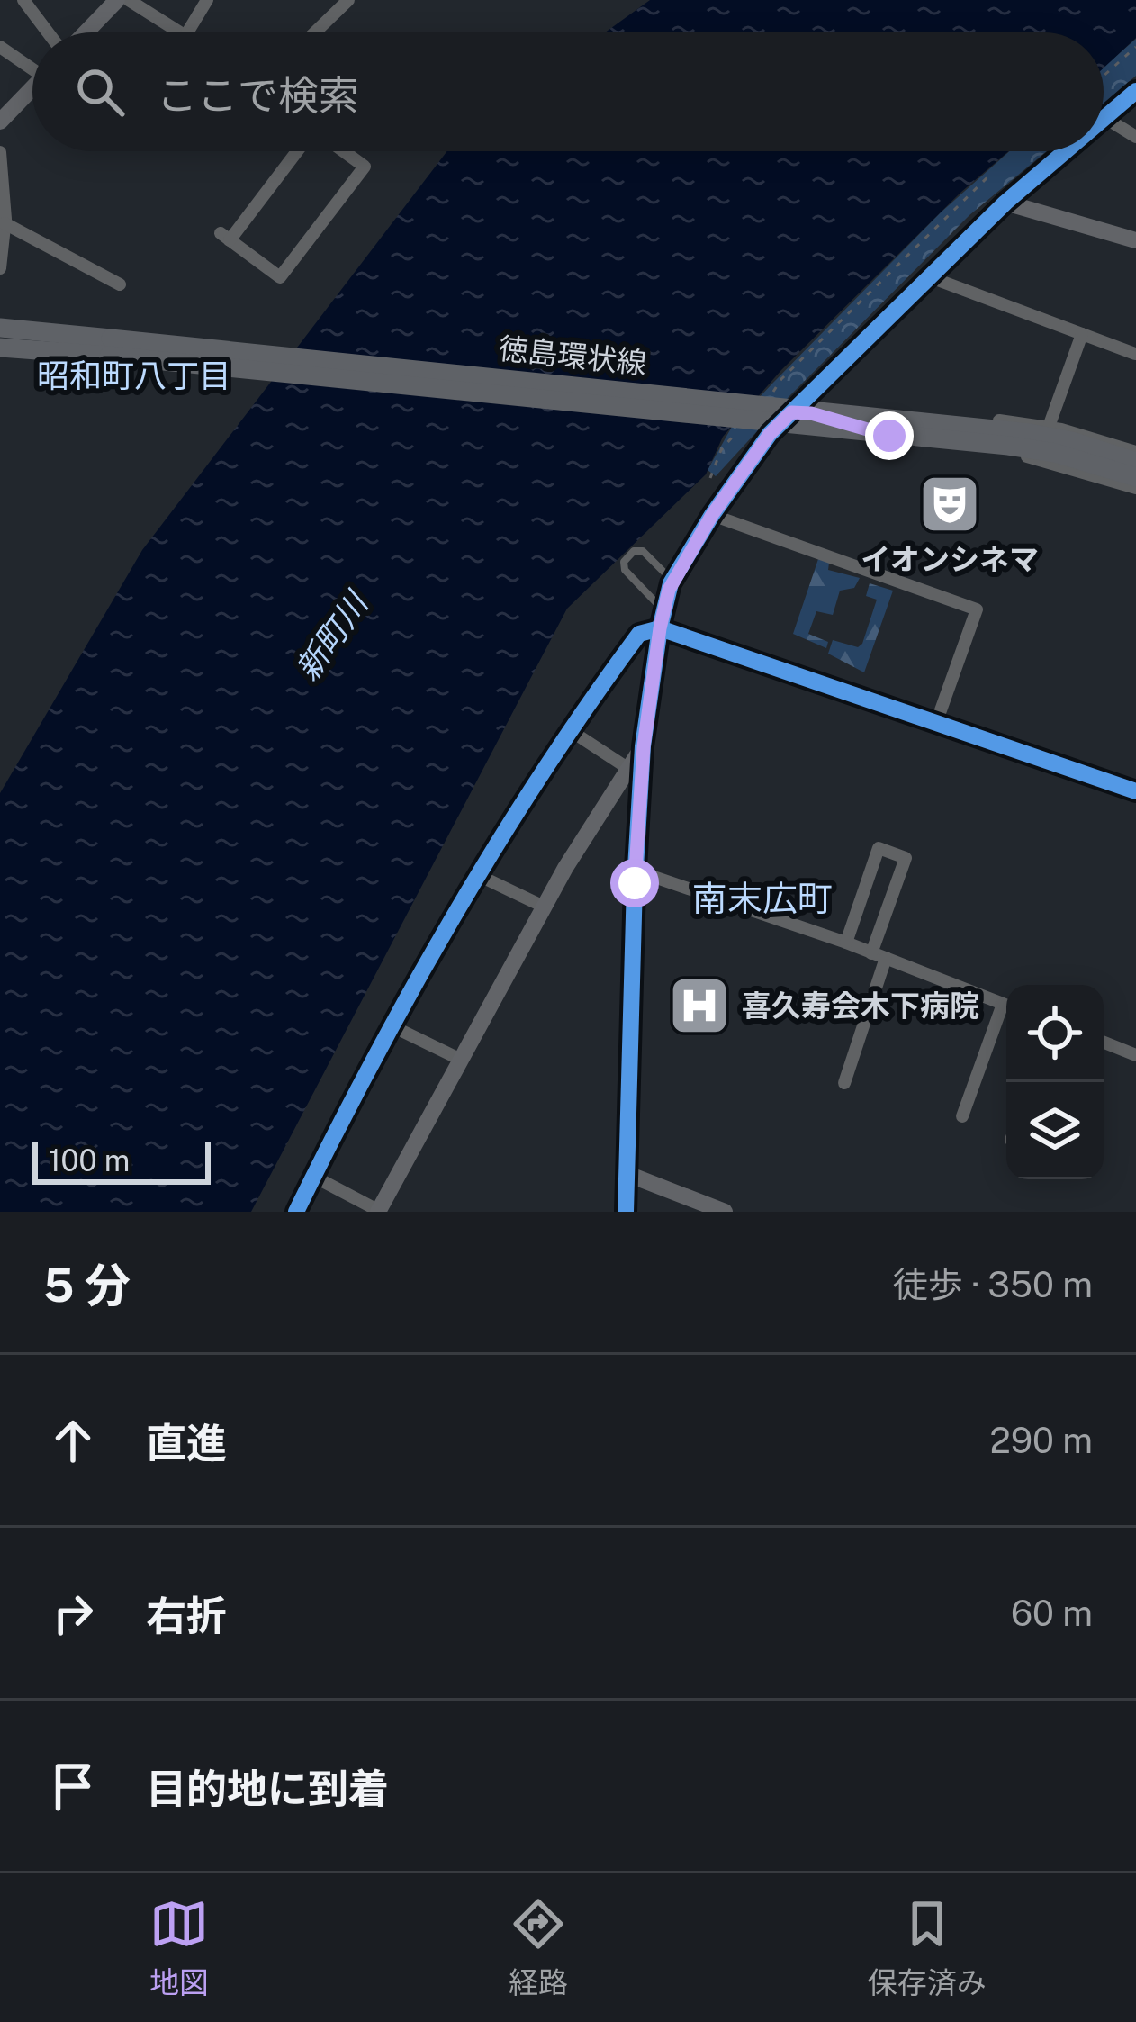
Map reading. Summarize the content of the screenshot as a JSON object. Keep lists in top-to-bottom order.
{
  "streets": {
    "main road": ["徳島環状線"]
  },
  "districts": ["昭和町八丁目", "南末広町"],
  "water": ["新町川"],
  "places": {
    "theatre": ["イオンシネマ"],
    "hospital": ["喜久寿会木下病院"]
  },
  "scale_bar": "100 m",
  "page": {
    "search": "ここで検索",
    "scale": "100 m",
    "heading": ["5 分", "徒歩 · 350 m"],
    "list": [
      ["直進", "290 m"],
      ["右折", "60 m"],
      "目的地に到着"
    ],
    "nav": ["地図", "経路", "保存済み"]
  }
}
